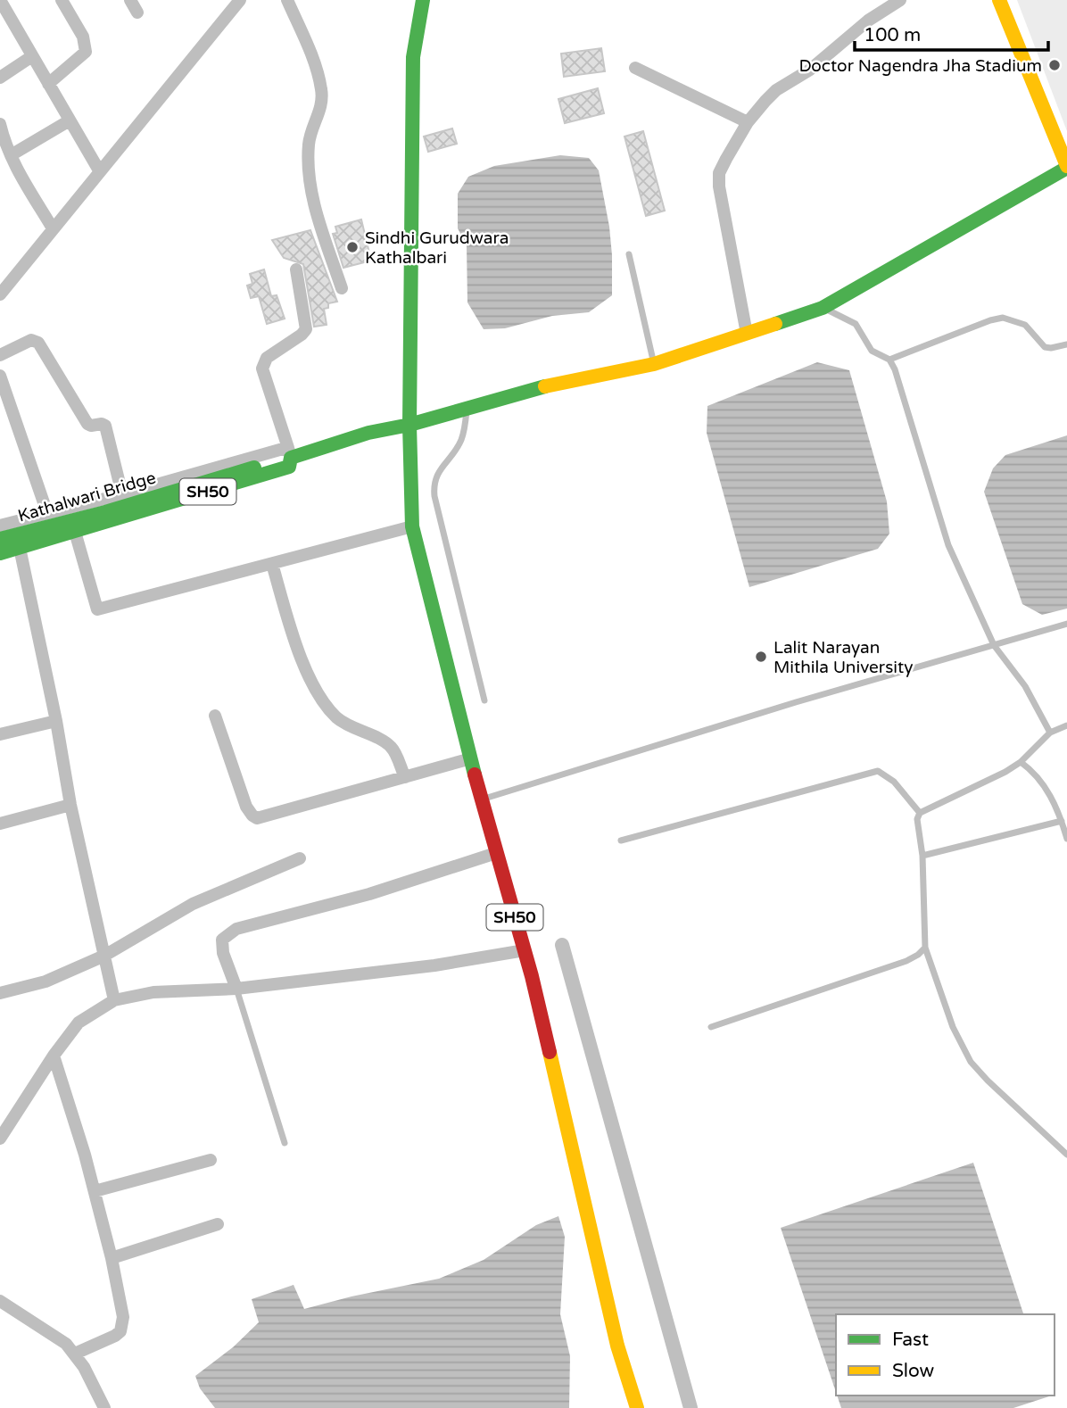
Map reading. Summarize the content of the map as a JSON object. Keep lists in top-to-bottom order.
{
  "streets": {
    "main road": ["SH50", "Kathalwari Bridge"]
  },
  "crossings": [
    ["SH50", "Kathalwari Bridge"]
  ],
  "places": ["Doctor Nagendra Jha Stadium", "Sindhi Gurudwara Kathalbari", "Lalit Narayan Mithila University"],
  "legend": ["Fast", "Slow"],
  "scale_bar": "100 m"
}
